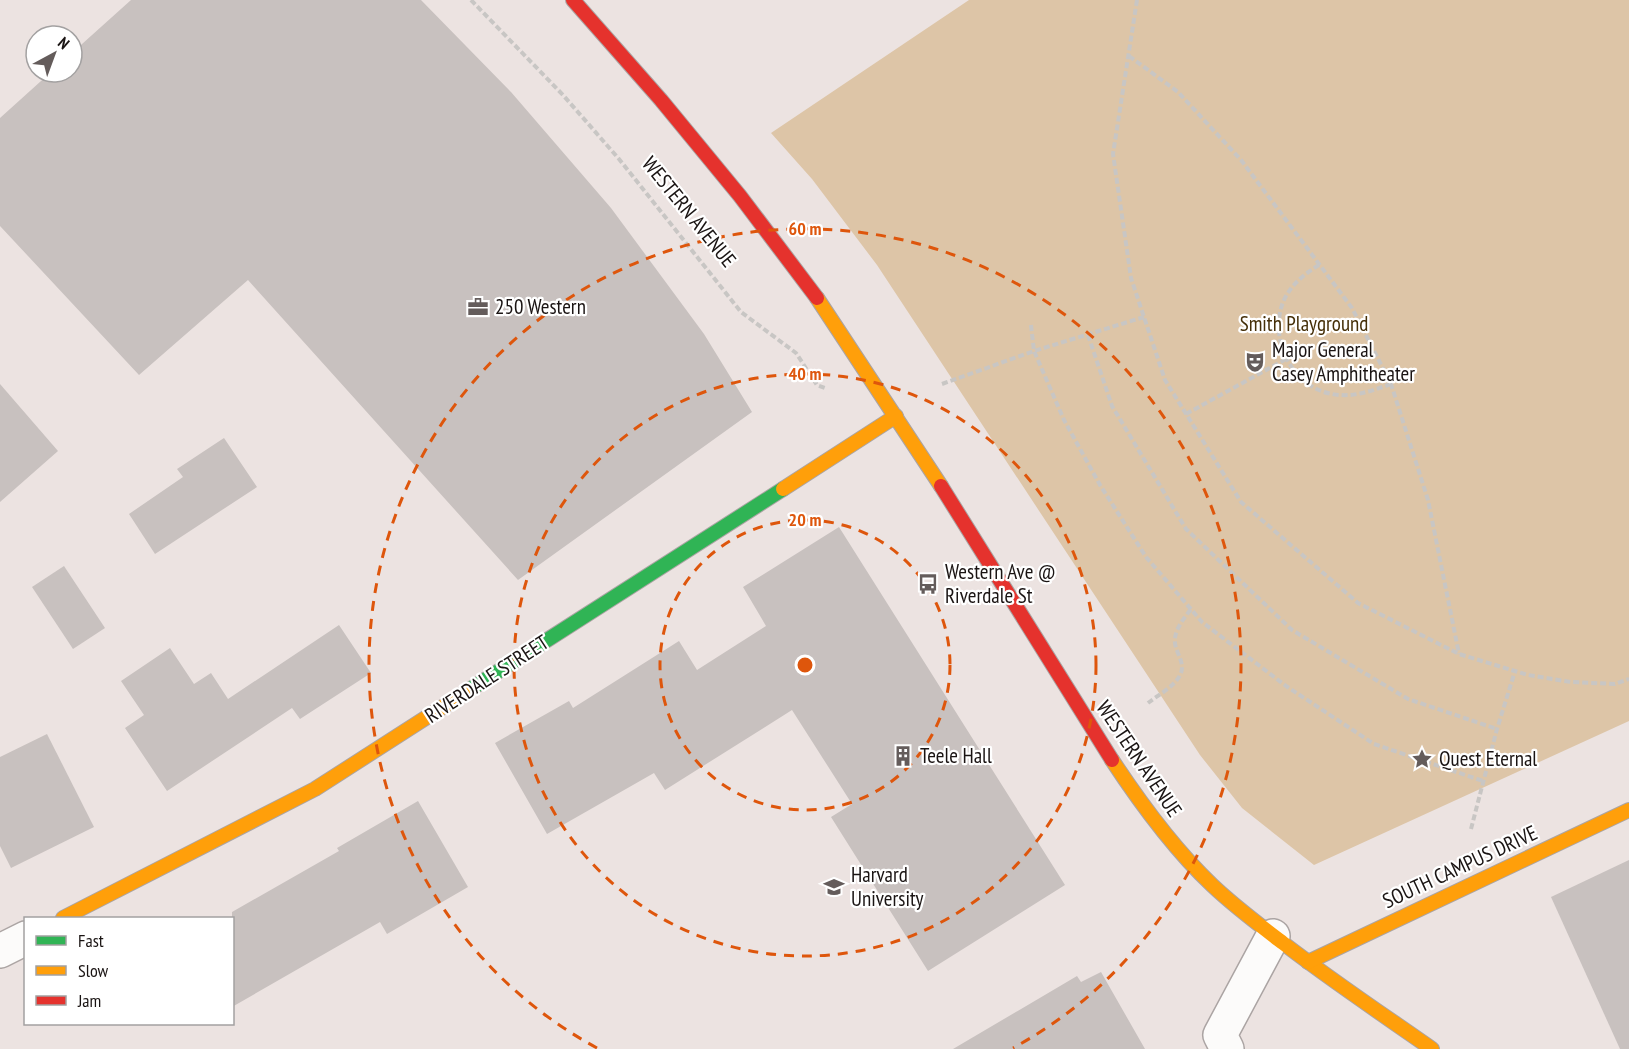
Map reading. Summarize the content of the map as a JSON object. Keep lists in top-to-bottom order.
{
  "streets": {
    "main road": ["WESTERN AVENUE", "RIVERDALE STREET", "SOUTH CAMPUS DRIVE"]
  },
  "crossings": [
    ["WESTERN AVENUE", "RIVERDALE STREET"],
    ["WESTERN AVENUE", "SOUTH CAMPUS DRIVE"]
  ],
  "parks": ["Smith Playground"],
  "places": {
    "office": ["250 Western"],
    "theatre": ["Major General Casey Amphitheater"],
    "bus stop": ["Western Ave @ Riverdale St"],
    "building": ["Teele Hall"],
    "place": ["Quest Eternal"],
    "school or university": ["Harvard University"]
  },
  "legend": ["Fast", "Slow", "Jam"],
  "north": "top right",
  "rings": ["60 m", "40 m", "20 m"]
}
